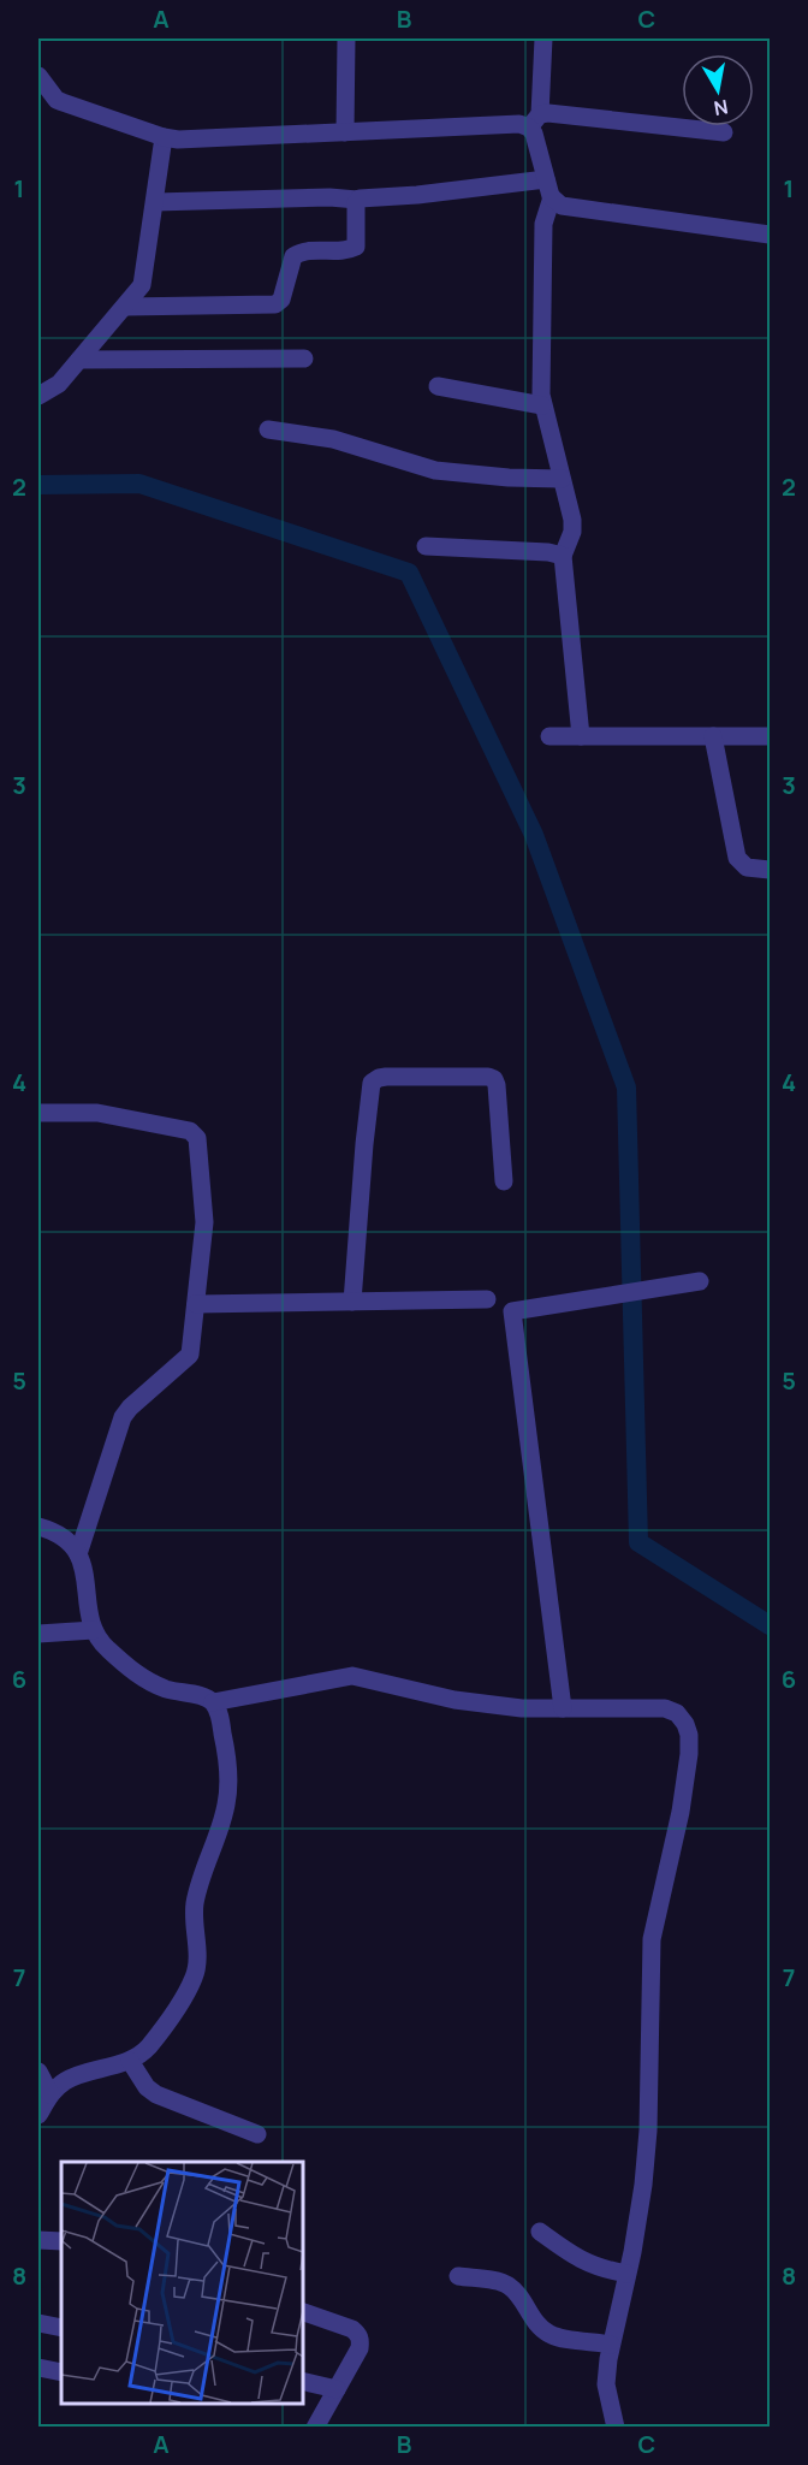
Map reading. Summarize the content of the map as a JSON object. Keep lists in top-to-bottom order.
{
  "north": "bottom",
  "grid": {
    "columns": ["A", "B", "C"],
    "rows": [
      "1",
      "2",
      "3",
      "4",
      "5",
      "6",
      "7",
      "8"
    ]
  }
}
